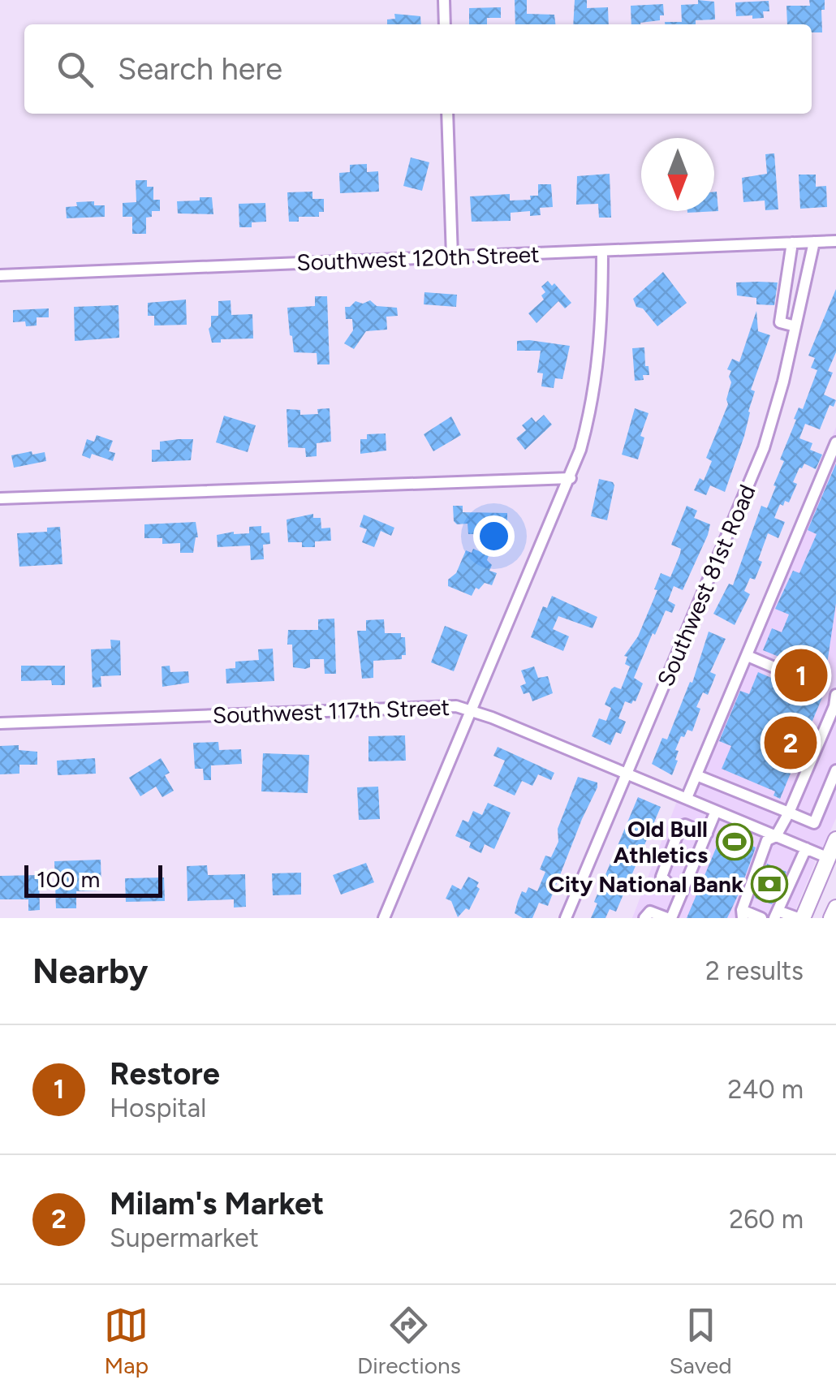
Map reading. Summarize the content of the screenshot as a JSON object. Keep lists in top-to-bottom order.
{
  "streets": {
    "street": ["Southwest 120th Street", "Southwest 81st Road", "Southwest 117th Street"]
  },
  "crossings": [
    ["Southwest 120th Street", "Southwest 81st Road"],
    ["Southwest 81st Road", "Southwest 117th Street"]
  ],
  "places": {
    "sports": ["Old Bull Athletics"],
    "bank": ["City National Bank"]
  },
  "scale_bar": "100 m",
  "north": "bottom",
  "page": {
    "search": "Search here",
    "pins": ["1", "2"],
    "scale": "100 m",
    "heading": ["Nearby", "2 results"],
    "list": [
      {
        "mark": "1",
        "name": "Restore",
        "note": "Hospital",
        "value": "240 m"
      },
      {
        "mark": "2",
        "name": "Milam's Market",
        "note": "Supermarket",
        "value": "260 m"
      }
    ],
    "nav": ["Map", "Directions", "Saved"]
  }
}
